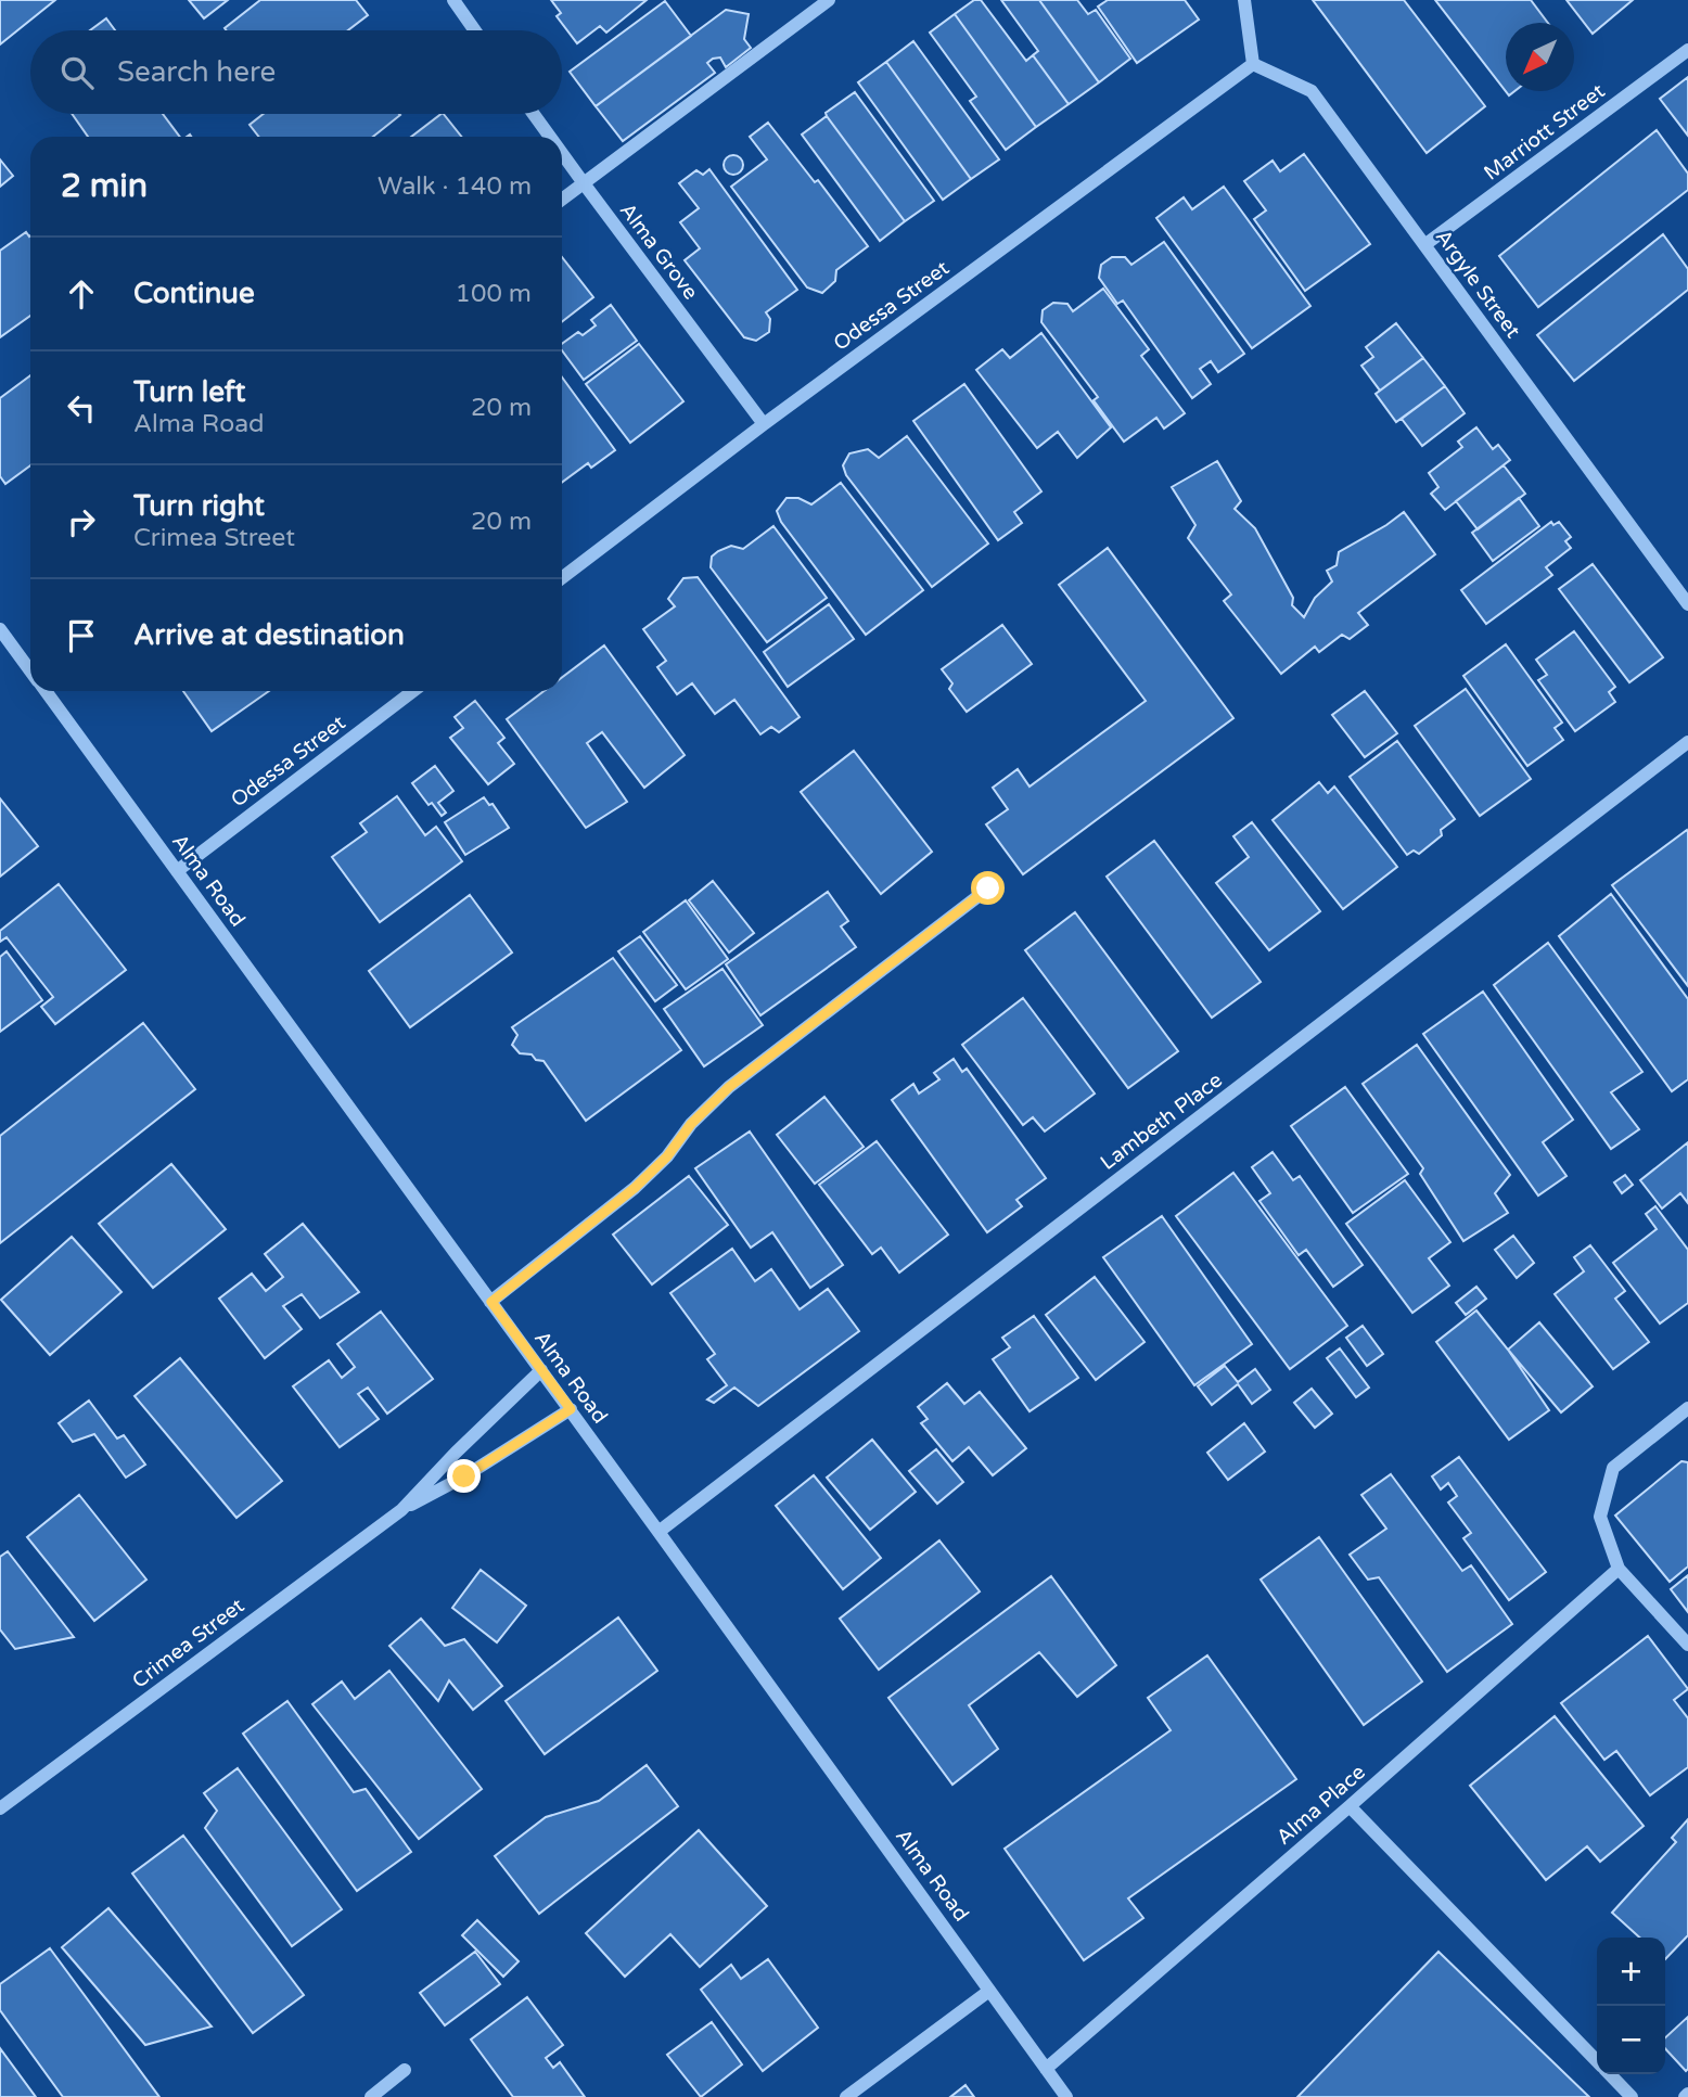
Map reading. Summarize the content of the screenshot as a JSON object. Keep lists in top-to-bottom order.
{
  "streets": {
    "street": [
      "Marriott Street",
      "Alma Grove",
      "Argyle Street",
      "Odessa Street",
      "Alma Road",
      "Lambeth Place",
      "Crimea Street",
      "Alma Place"
    ]
  },
  "crossings": [
    ["Marriott Street", "Argyle Street"],
    ["Alma Grove", "Odessa Street"],
    ["Argyle Street", "Odessa Street"],
    ["Odessa Street", "Alma Road"],
    ["Alma Road", "Lambeth Place"],
    ["Alma Road", "Crimea Street"],
    ["Alma Road", "Alma Place"]
  ],
  "north": "bottom left",
  "page": {
    "search": "Search here",
    "heading": ["2 min", "Walk · 140 m"],
    "list": [
      ["Continue", "100 m"],
      ["Turn left", "Alma Road", "20 m"],
      ["Turn right", "Crimea Street", "20 m"],
      "Arrive at destination"
    ],
    "map_buttons": ["+", "−"]
  }
}
